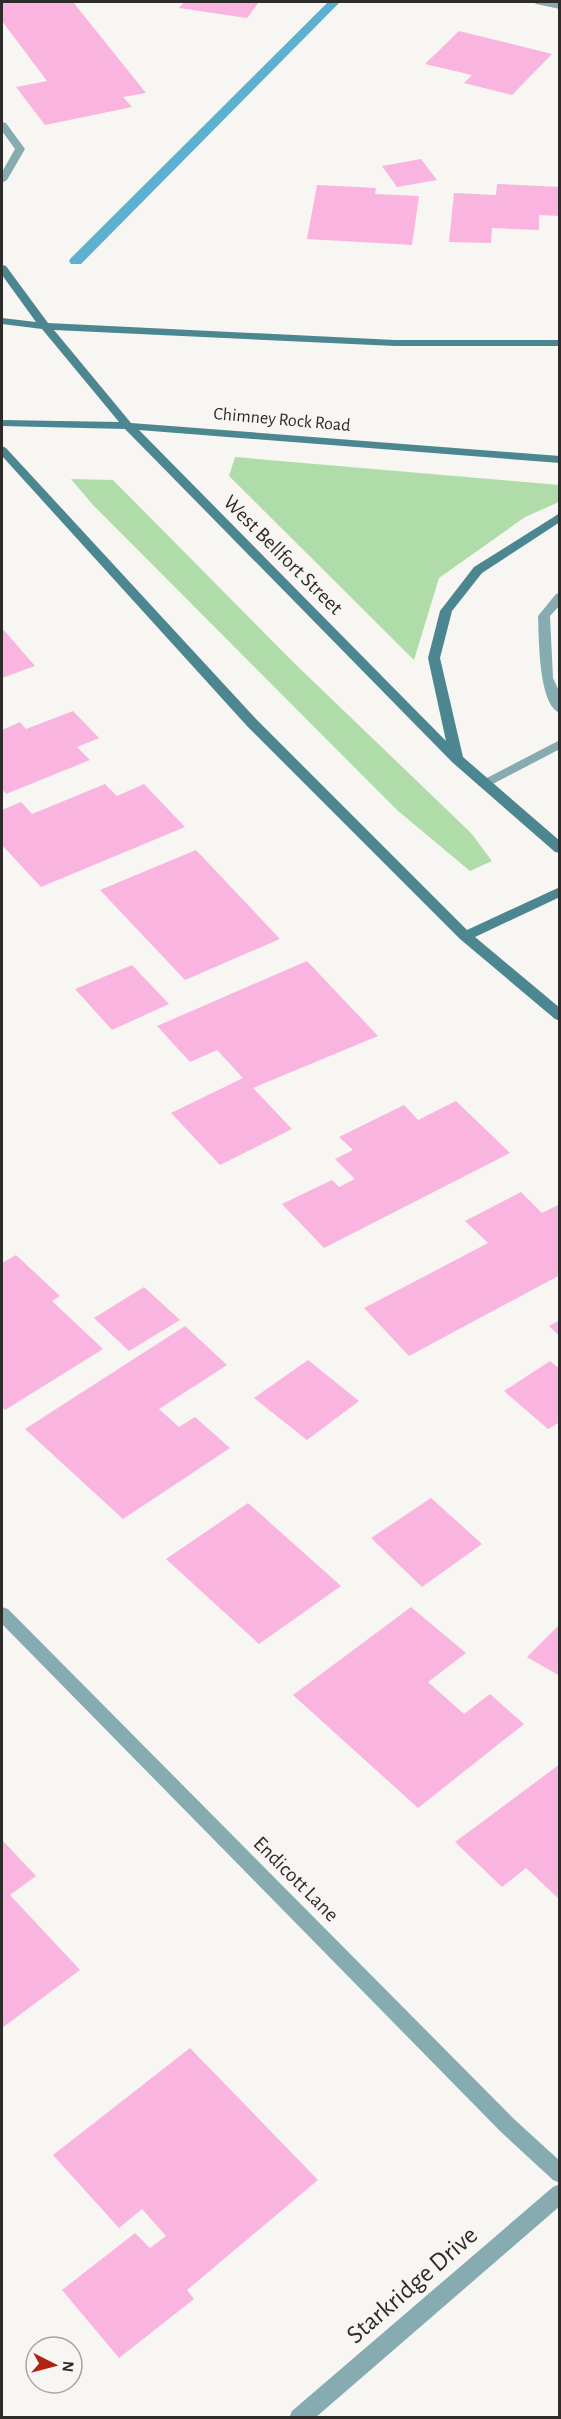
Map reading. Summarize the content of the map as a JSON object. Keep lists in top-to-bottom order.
{
  "streets": {
    "main road": ["Chimney Rock Road", "West Bellfort Street"],
    "street": ["Endicott Lane", "Starkridge Drive"]
  },
  "crossings": [
    ["Chimney Rock Road", "West Bellfort Street"]
  ],
  "north": "right"
}
